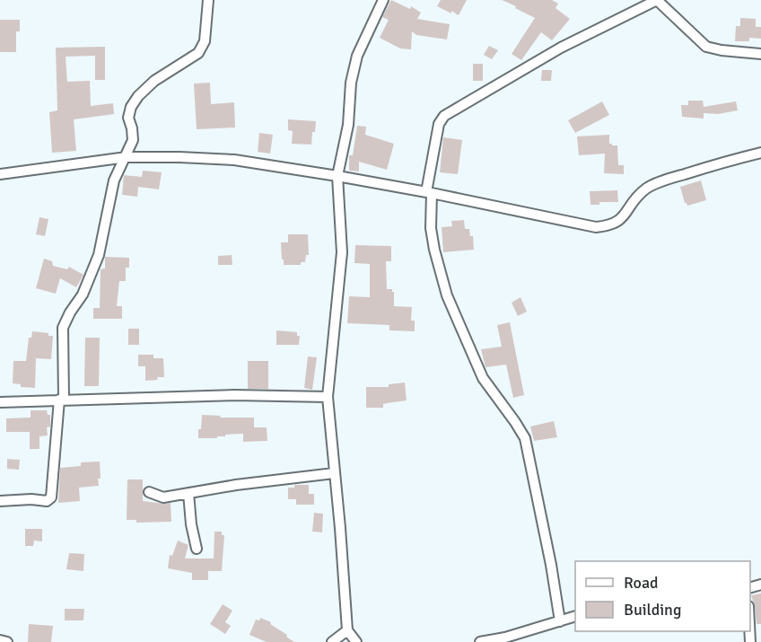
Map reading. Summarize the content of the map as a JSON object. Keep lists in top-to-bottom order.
{
  "legend": ["Road", "Building"]
}
